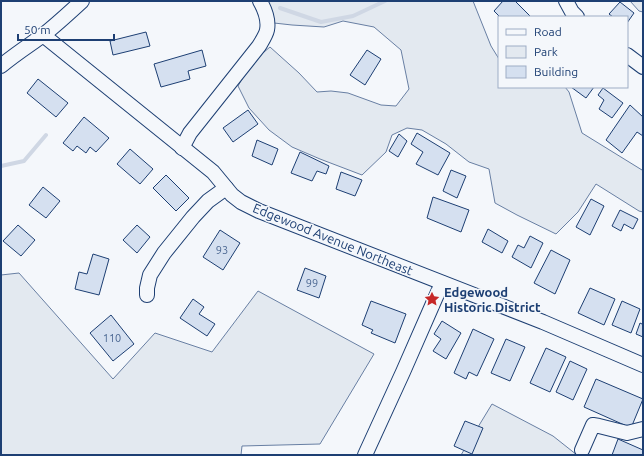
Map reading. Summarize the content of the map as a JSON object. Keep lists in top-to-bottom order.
{
  "streets": {
    "street": ["Edgewood Avenue Northeast"]
  },
  "places": {
    "place": ["Edgewood Historic District"]
  },
  "house_numbers": ["93", "99", "110"],
  "legend": ["Road", "Park", "Building"],
  "scale_bar": "50 m"
}
